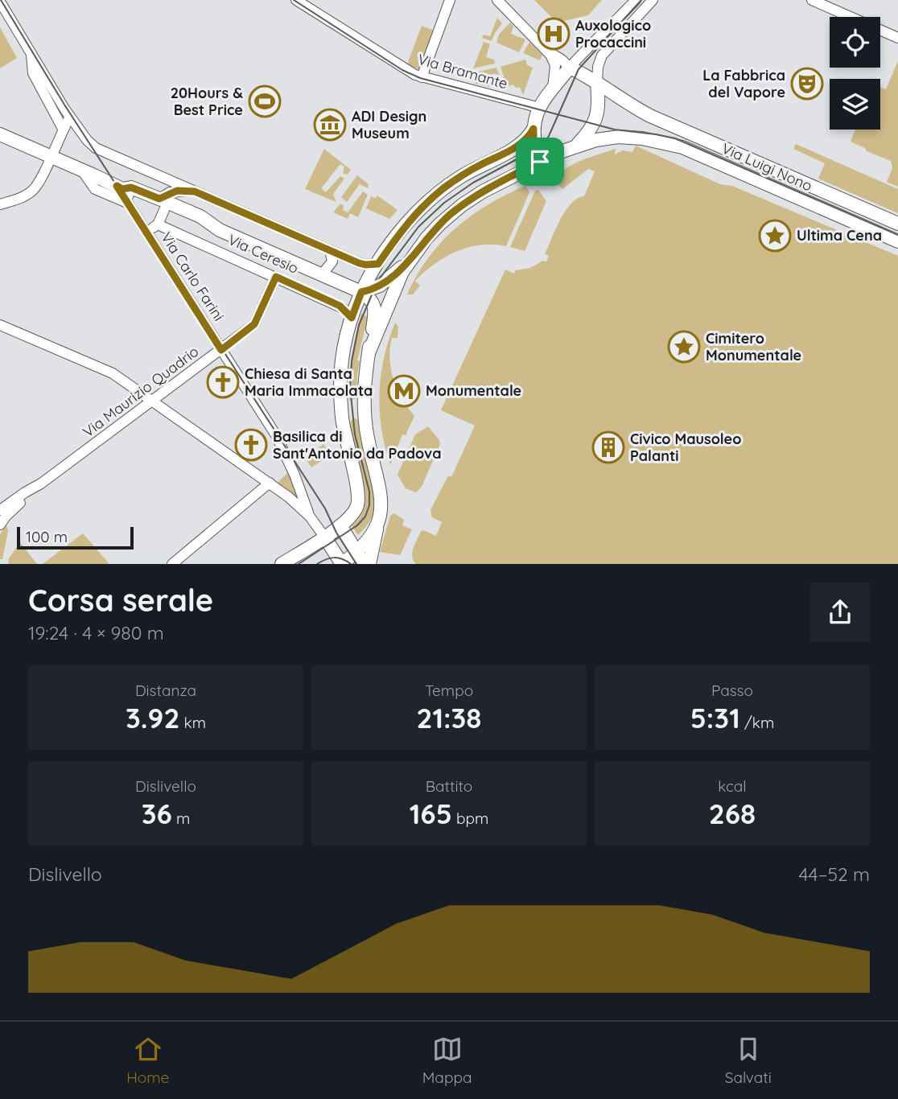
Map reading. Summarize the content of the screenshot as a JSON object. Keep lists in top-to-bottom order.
{
  "streets": {
    "main road": ["Via Luigi Nono", "Via Ceresio", "Via Carlo Farini"],
    "street": ["Via Bramante", "Via Maurizio Quadrio"]
  },
  "crossings": [
    ["Via Ceresio", "Via Carlo Farini"],
    ["Via Ceresio", "Via Maurizio Quadrio"],
    ["Via Carlo Farini", "Via Maurizio Quadrio"]
  ],
  "places": {
    "hospital": ["Auxologico Procaccini"],
    "theatre": ["La Fabbrica del Vapore"],
    "sports": ["20Hours & Best Price"],
    "museum": ["ADI Design Museum"],
    "place": ["Ultima Cena", "Cimitero Monumentale"],
    "church": ["Chiesa di Santa Maria Immacolata", "Basilica di Sant'Antonio da Padova"],
    "metro station": ["Monumentale"],
    "building": ["Civico Mausoleo Palanti"]
  },
  "scale_bar": "100 m",
  "page": {
    "scale": "100 m",
    "heading": ["Corsa serale", "19:24 · 4 × 980 m"],
    "stats": [
      ["Distanza", "3.92 km"],
      ["Tempo", "21:38"],
      ["Passo", "5:31 /km"],
      ["Dislivello", "36 m"],
      ["Battito", "165 bpm"],
      ["kcal", "268"]
    ],
    "chart": ["Dislivello", "44–52 m"],
    "tabs": ["Home", "Mappa", "Salvati"]
  }
}
